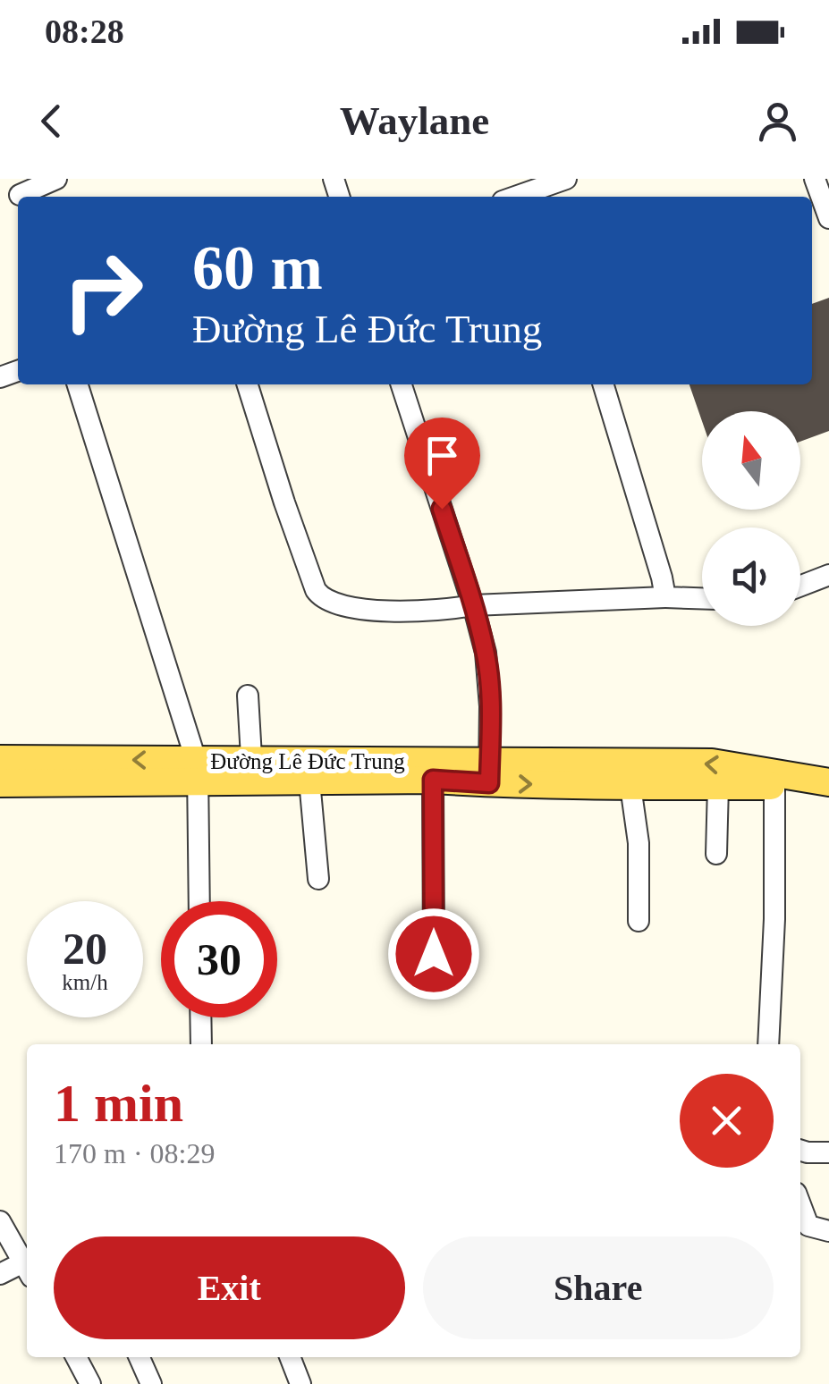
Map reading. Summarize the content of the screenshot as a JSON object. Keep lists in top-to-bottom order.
{
  "streets": {
    "main road": ["Đường Lê Đức Trung"]
  },
  "north": "top",
  "page": {
    "status": "08:28",
    "header": "Waylane",
    "turn": ["60 m", "Đường Lê Đức Trung"],
    "speed": "20 km/h",
    "limit": "30",
    "heading": ["1 min", "170 m · 08:29"],
    "buttons": ["Exit", "Share"]
  }
}
